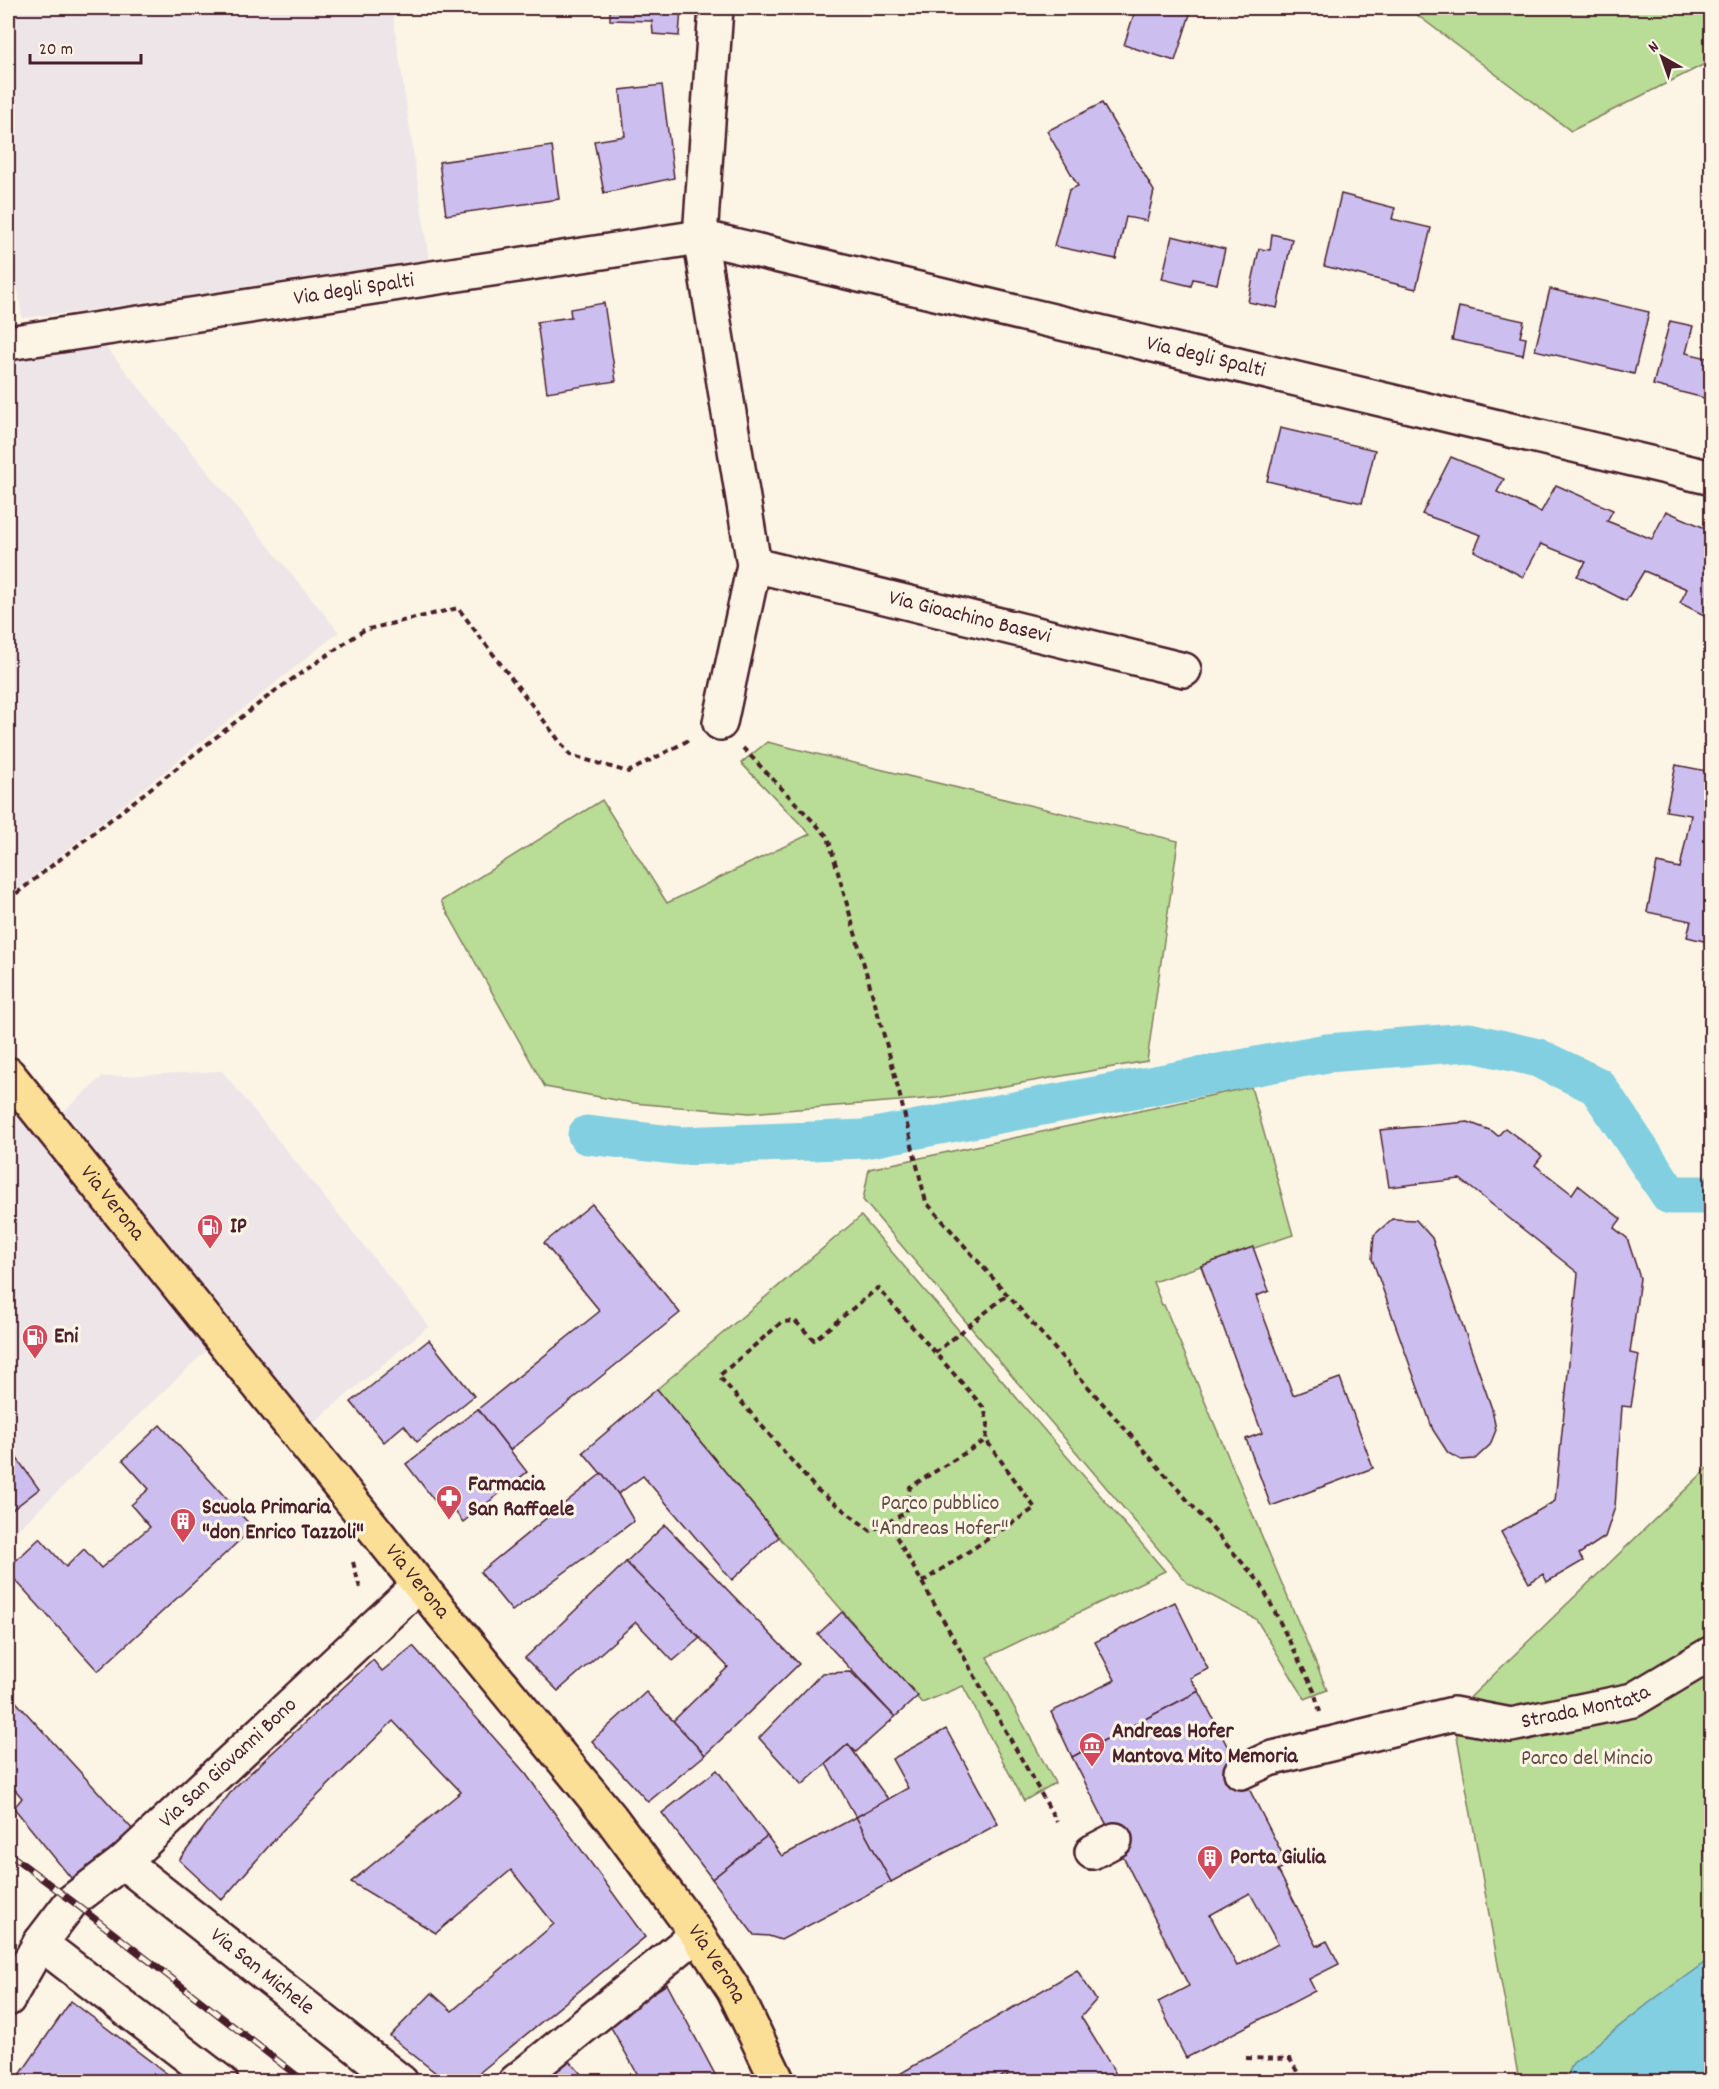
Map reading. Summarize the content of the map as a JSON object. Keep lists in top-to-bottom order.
{
  "streets": {
    "main road": ["Via Verona"],
    "street": [
      "Via degli Spalti",
      "Via Gioachino Basevi",
      "Strada Montata",
      "Via San Giovanni Bono",
      "Via San Michele"
    ]
  },
  "crossings": [
    ["Via Verona", "Via San Giovanni Bono"],
    ["Via San Giovanni Bono", "Via San Michele"]
  ],
  "parks": ["Parco pubblico \"Andreas Hofer\"", "Parco del Mincio"],
  "places": {
    "fuel station": ["IP", "Eni"],
    "pharmacy": ["Farmacia San Raffaele"],
    "building": ["Scuola Primaria \"don Enrico Tazzoli\"", "Porta Giulia"],
    "museum": ["Andreas Hofer Mantova Mito Memoria"]
  },
  "scale_bar": "20 m",
  "north": "top left"
}
